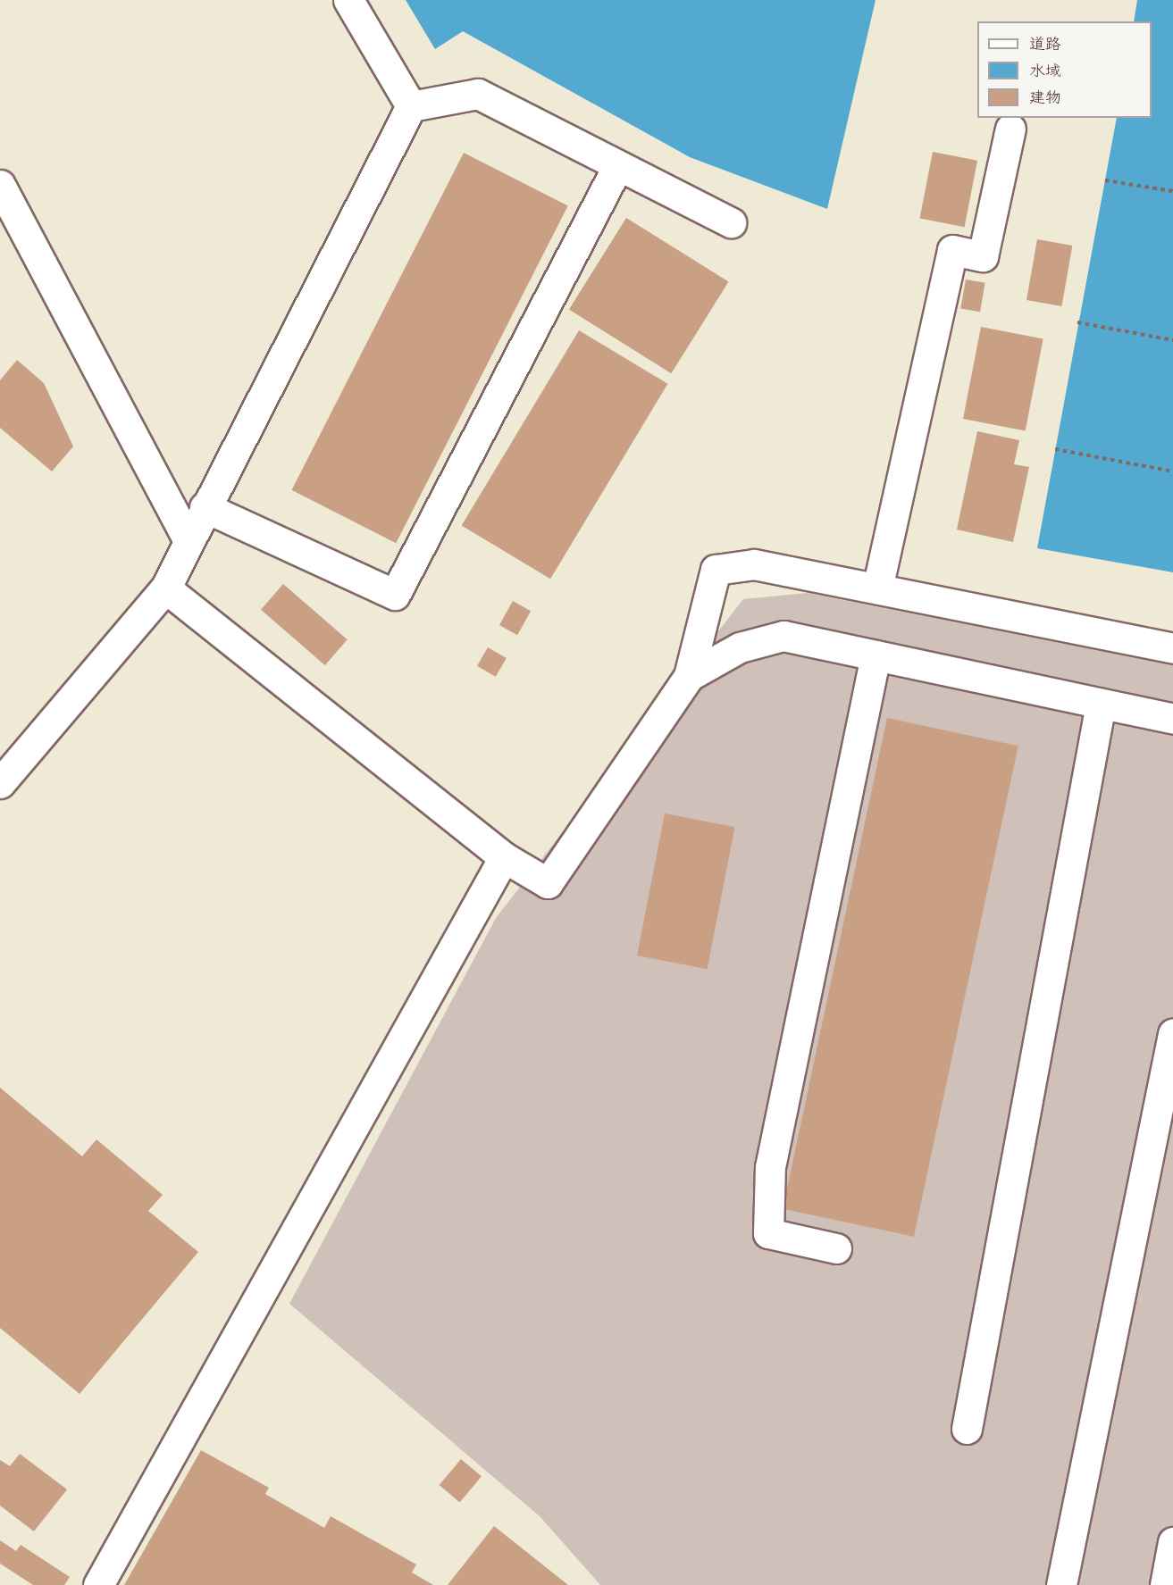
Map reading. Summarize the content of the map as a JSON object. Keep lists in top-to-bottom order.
{
  "legend": ["道路", "水域", "建物"]
}
